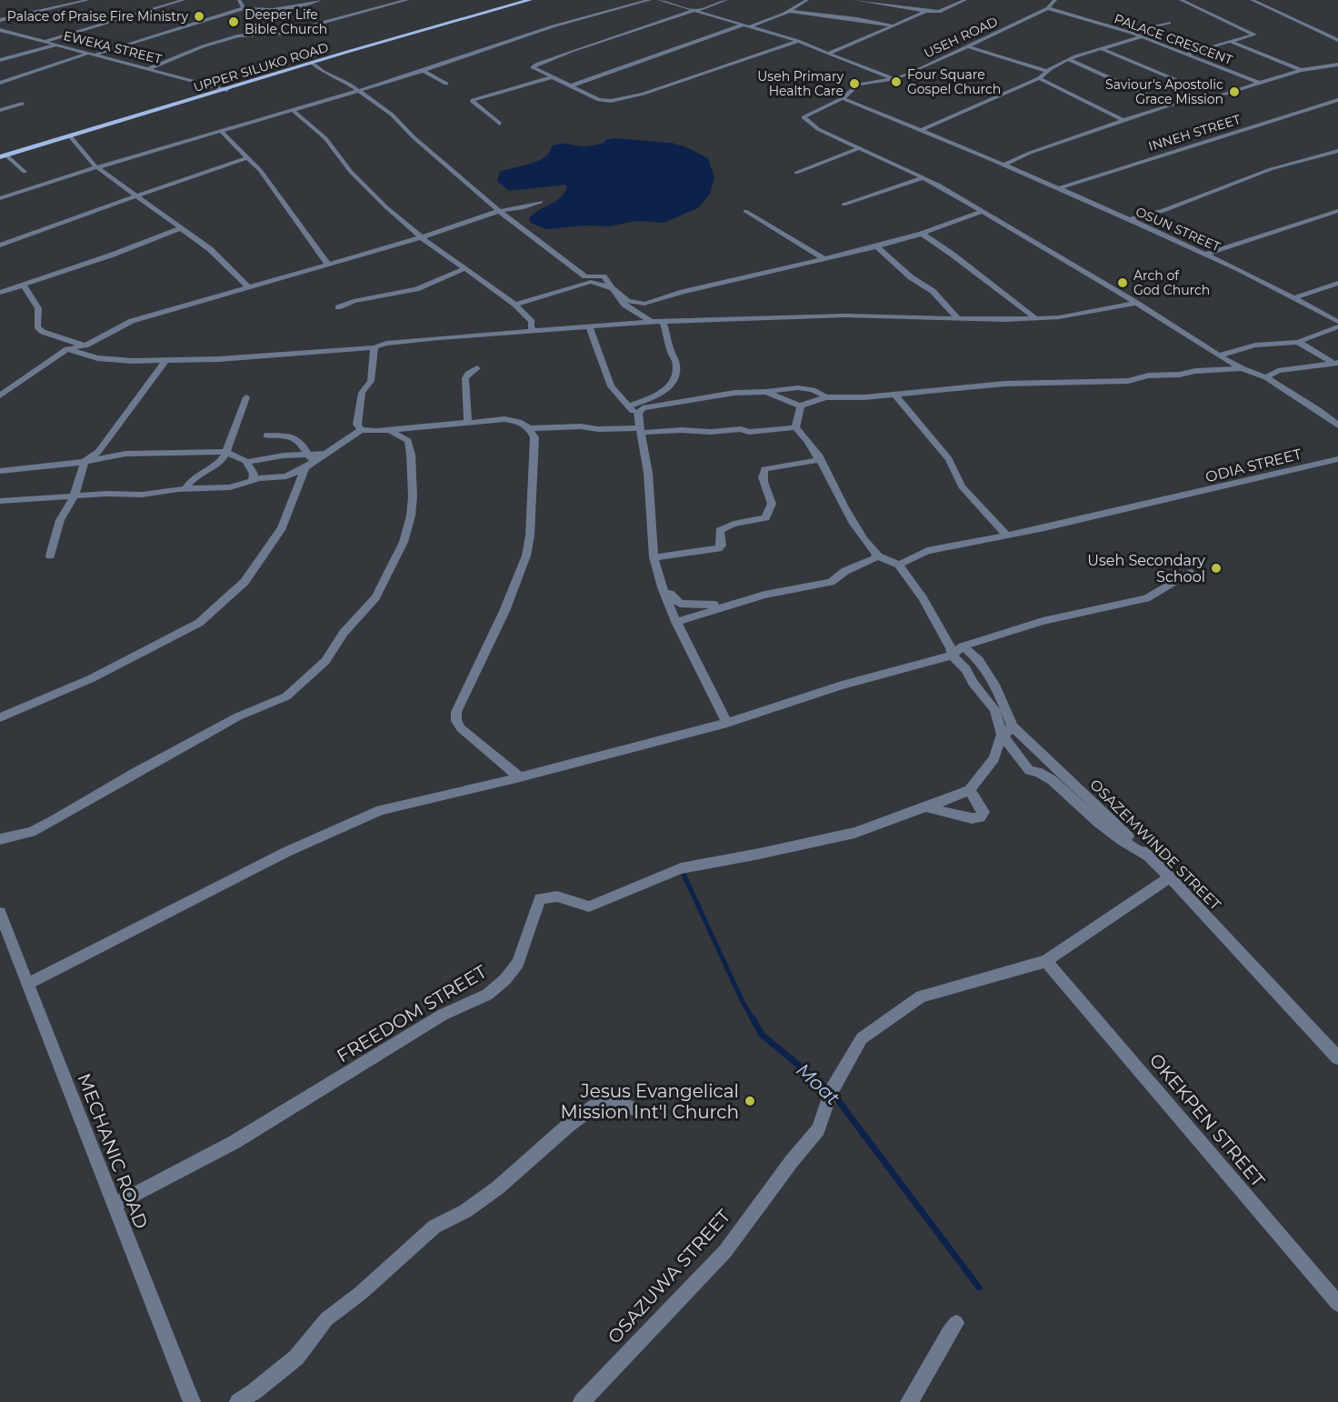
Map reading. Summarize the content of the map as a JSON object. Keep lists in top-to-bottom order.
{
  "streets": {
    "main road": ["UPPER SILUKO ROAD"],
    "street": [
      "USEH ROAD",
      "PALACE CRESCENT",
      "EWEKA STREET",
      "INNEH STREET",
      "OSUN STREET",
      "ODIA STREET",
      "OSAZEMWINDE STREET",
      "FREEDOM STREET",
      "OKEKPEN STREET",
      "MECHANIC ROAD",
      "OSAZUWA STREET"
    ]
  },
  "crossings": [
    ["USEH ROAD", "PALACE CRESCENT"],
    ["USEH ROAD", "OSUN STREET"],
    ["EWEKA STREET", "UPPER SILUKO ROAD"],
    ["INNEH STREET", "OSUN STREET"],
    ["OSAZEMWINDE STREET", "OSAZUWA STREET"],
    ["FREEDOM STREET", "MECHANIC ROAD"],
    ["OKEKPEN STREET", "OSAZUWA STREET"]
  ],
  "water": ["Moat"],
  "places": [
    "Palace of Praise Fire Ministry",
    "Deeper Life Bible Church",
    "Four Square Gospel Church",
    "Useh Primary Health Care",
    "Saviour's Apostolic Grace Mission",
    "Arch of God Church",
    "Useh Secondary School",
    "Jesus Evangelical Mission Int'l Church"
  ]
}
